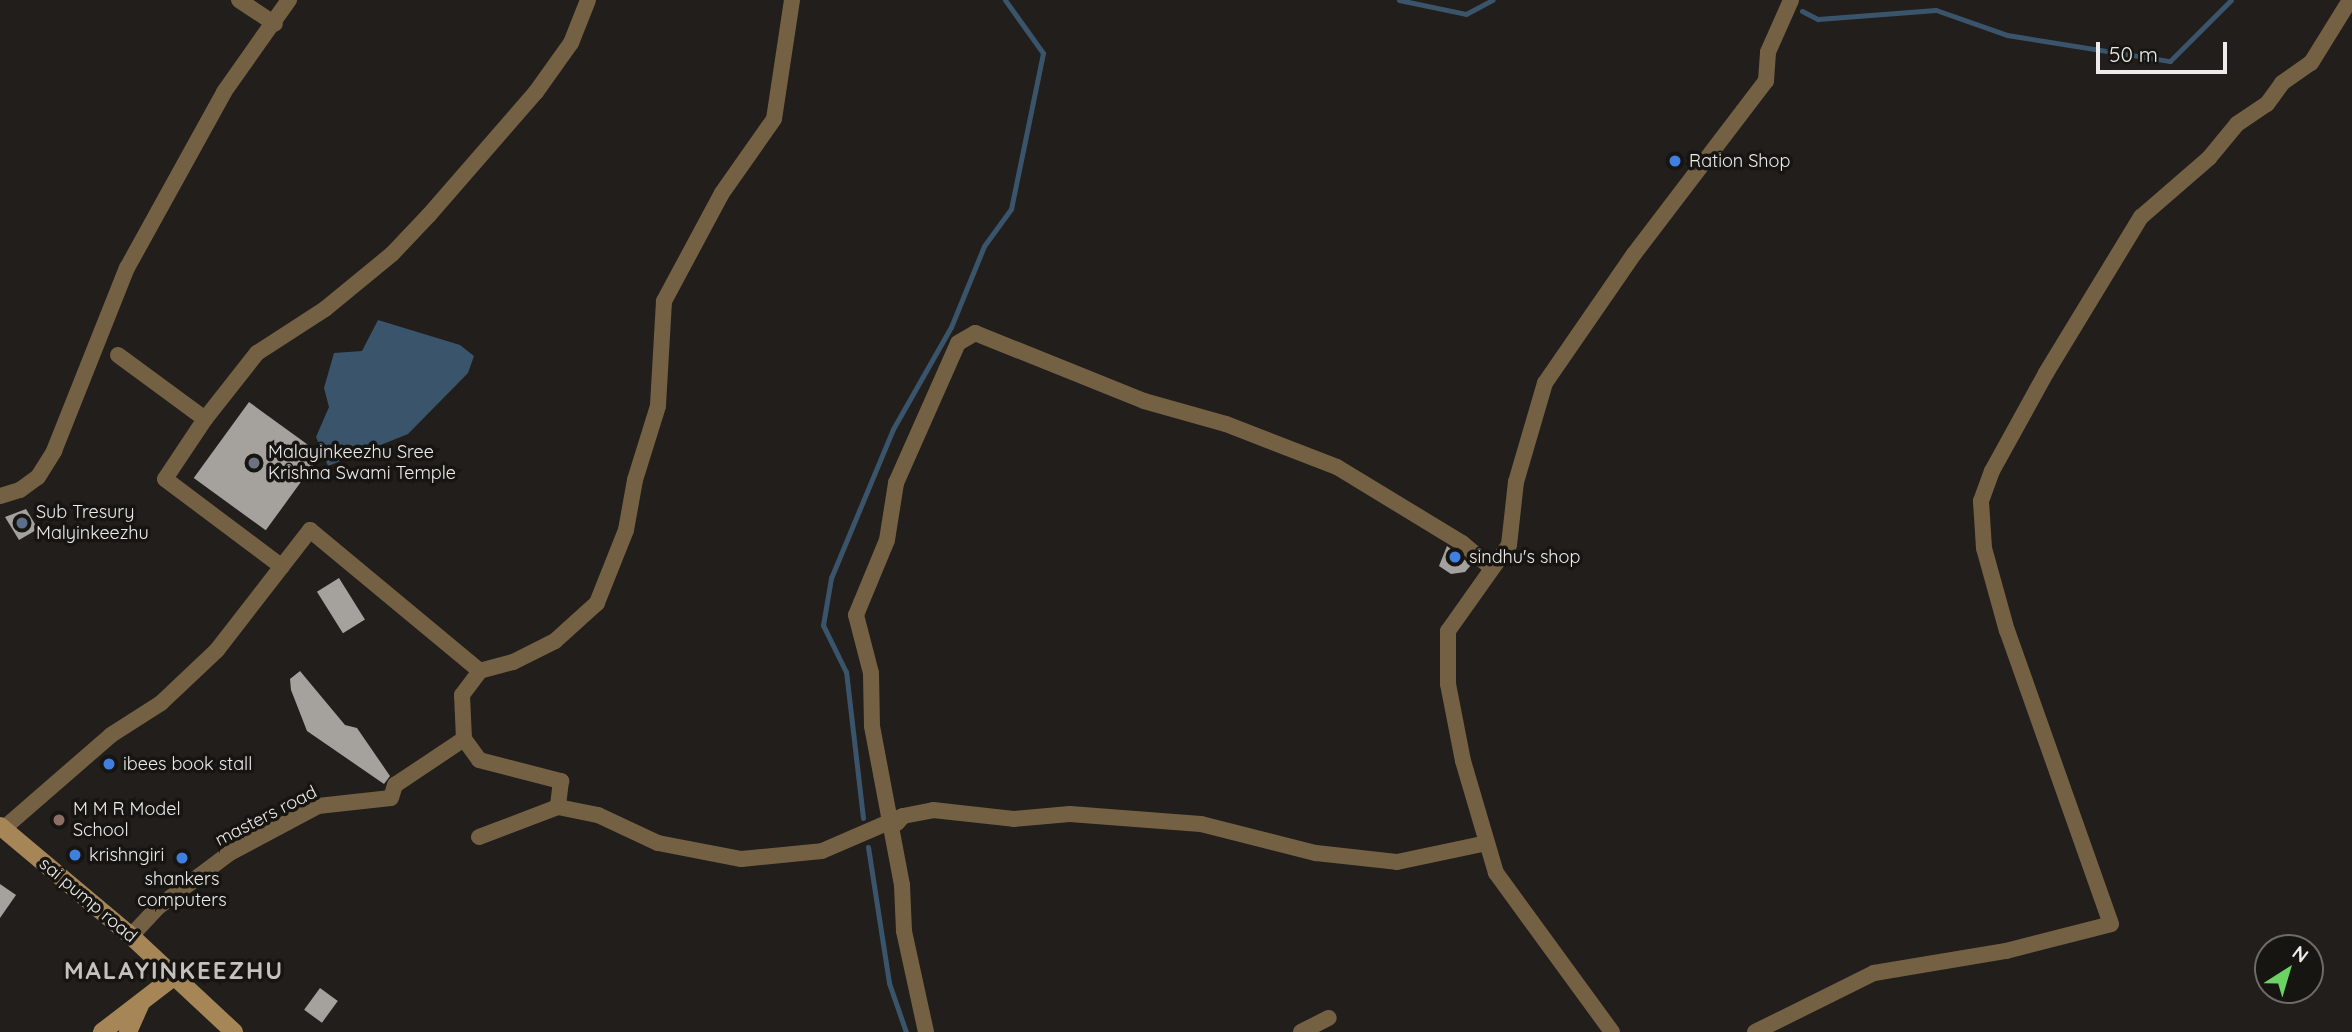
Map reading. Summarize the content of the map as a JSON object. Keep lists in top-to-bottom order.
{
  "streets": {
    "main road": ["sai pump road"],
    "street": ["masters road"]
  },
  "crossings": [
    ["masters road", "sai pump road"]
  ],
  "districts": ["MALAYINKEEZHU"],
  "places": [
    "Ration Shop",
    "Malayinkeezhu Sree Krishna Swami Temple",
    "Sub Tresury Malyinkeezhu",
    "sindhu's shop",
    "ibees book stall",
    "M M R Model School",
    "krishngiri",
    "shankers computers"
  ],
  "scale_bar": "50 m",
  "north": "top right"
}
